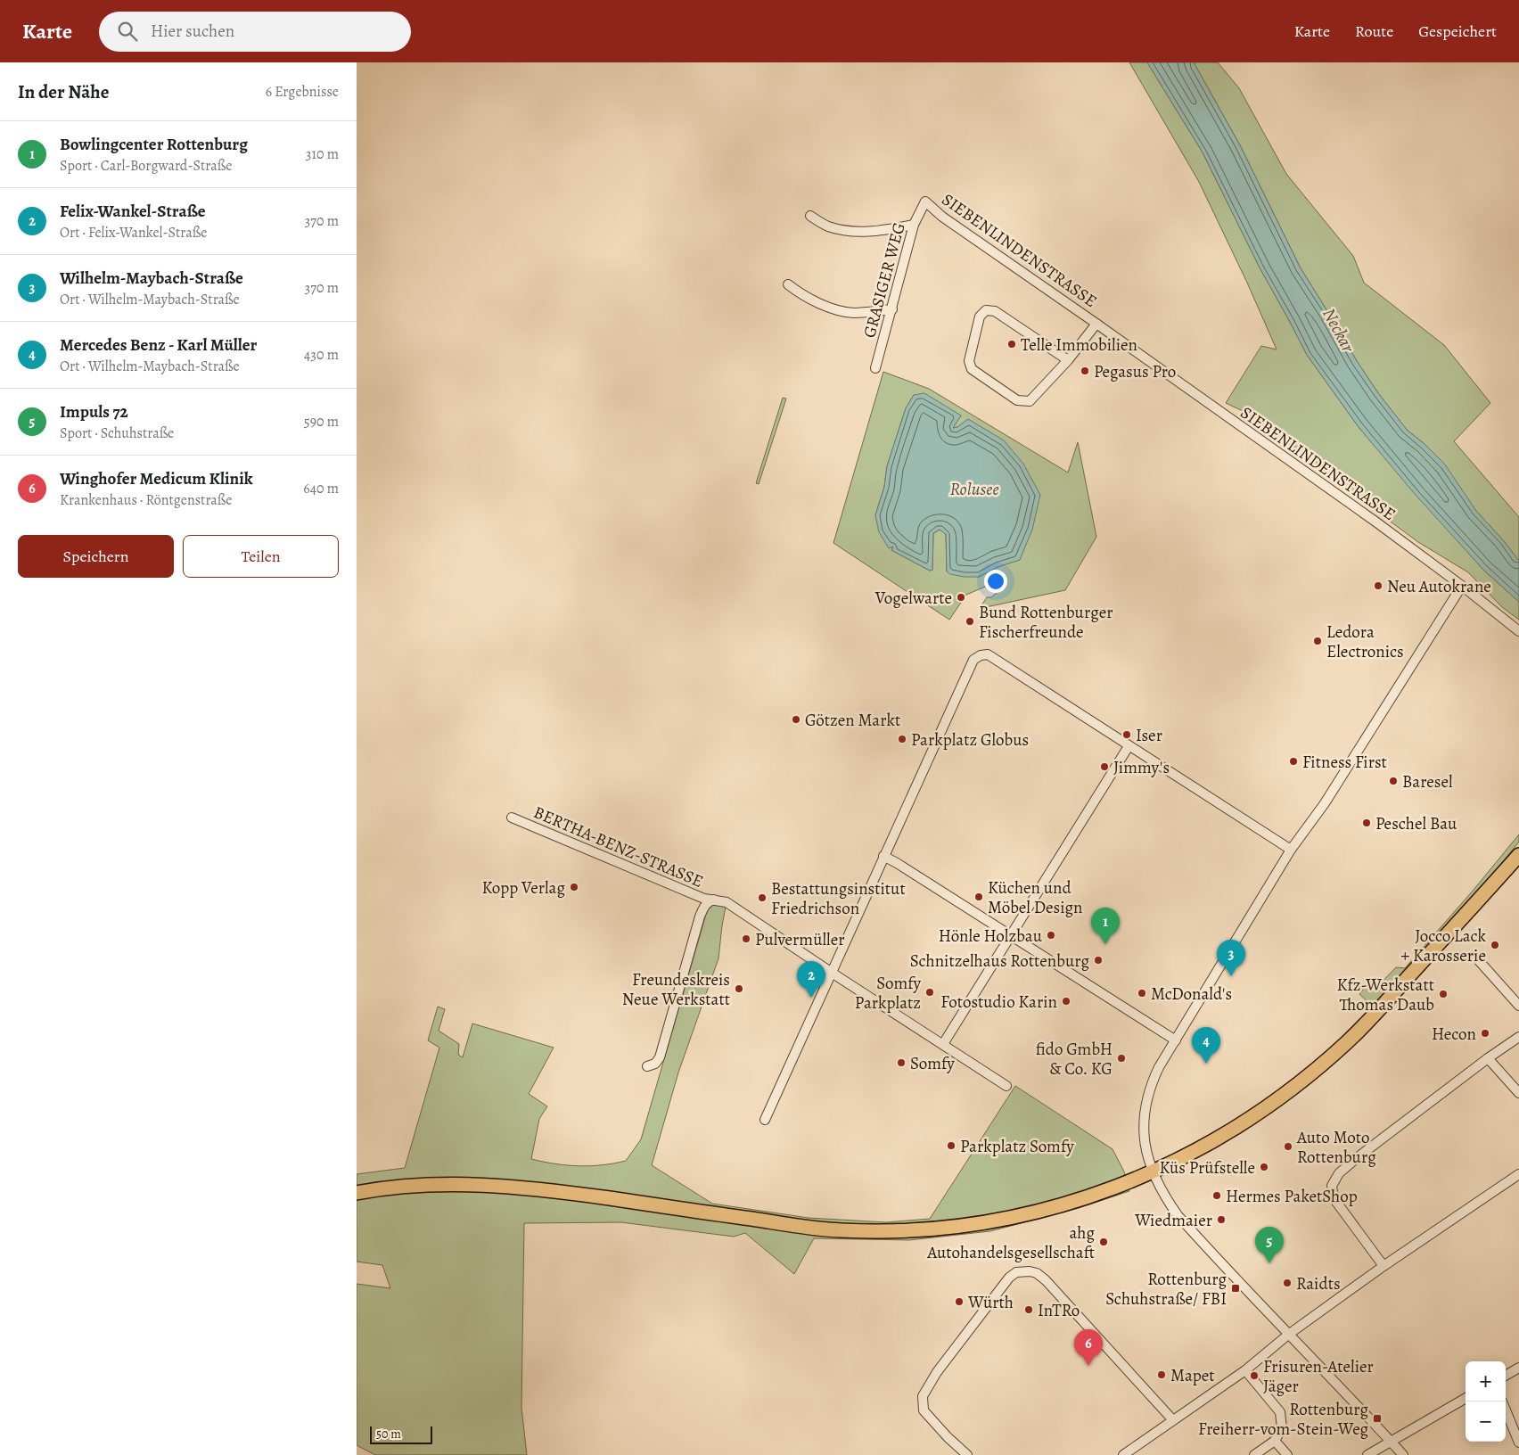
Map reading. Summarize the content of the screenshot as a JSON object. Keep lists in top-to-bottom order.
{
  "streets": {
    "street": ["SIEBENLINDENSTRASSE", "GRASIGER WEG", "BERTHA-BENZ-STRASSE"]
  },
  "crossings": [
    ["SIEBENLINDENSTRASSE", "GRASIGER WEG"]
  ],
  "water": ["Neckar", "Rolusee"],
  "places": {
    "other": [
      "Telle Immobilien",
      "Pegasus Pro",
      "Neu Autokrane",
      "Vogelwarte",
      "Bund Rottenburger Fischerfreunde",
      "Ledora Electronics",
      "Götzen Markt",
      "Iser",
      "Parkplatz Globus",
      "Fitness First",
      "Jimmy's",
      "Baresel",
      "Peschel Bau",
      "Kopp Verlag",
      "Küchen und Möbel Design",
      "Bestattungsinstitut Friedrichson",
      "Hönle Holzbau",
      "Pulvermüller",
      "Jocco Lack + Karosserie",
      "Schnitzelhaus Rottenburg",
      "Freundeskreis Neue Werkstatt",
      "Somfy Parkplatz",
      "McDonald's",
      "Kfz-Werkstatt Thomas Daub",
      "Fotostudio Karin",
      "Hecon",
      "fido GmbH & Co. KG",
      "Somfy",
      "Parkplatz Somfy",
      "Auto Moto Rottenburg",
      "Küs Prüfstelle",
      "Hermes PaketShop",
      "Wiedmaier",
      "ahg Autohandelsgesellschaft",
      "Raidts",
      "Würth",
      "InTRo",
      "Mapet",
      "Frisuren-Atelier Jäger"
    ],
    "transit": ["Rottenburg Schuhstraße/ FBI", "Rottenburg Freiherr-vom-Stein-Weg"]
  },
  "scale_bar": "50 m",
  "page": {
    "header": "Karte",
    "search": "Hier suchen",
    "nav": ["Karte", "Route", "Gespeichert"],
    "heading": ["In der Nähe", "6 Ergebnisse"],
    "list": [
      {
        "mark": "1",
        "name": "Bowlingcenter Rottenburg",
        "note": "Sport · Carl-Borgward-Straße",
        "value": "310 m"
      },
      {
        "mark": "2",
        "name": "Felix-Wankel-Straße",
        "note": "Ort · Felix-Wankel-Straße",
        "value": "370 m"
      },
      {
        "mark": "3",
        "name": "Wilhelm-Maybach-Straße",
        "note": "Ort · Wilhelm-Maybach-Straße",
        "value": "370 m"
      },
      {
        "mark": "4",
        "name": "Mercedes Benz - Karl Müller",
        "note": "Ort · Wilhelm-Maybach-Straße",
        "value": "430 m"
      },
      {
        "mark": "5",
        "name": "Impuls 72",
        "note": "Sport · Schuhstraße",
        "value": "590 m"
      },
      {
        "mark": "6",
        "name": "Winghofer Medicum Klinik",
        "note": "Krankenhaus · Röntgenstraße",
        "value": "640 m"
      }
    ],
    "buttons": ["Speichern", "Teilen"],
    "pins": [
      "1",
      "3",
      "2",
      "4",
      "5",
      "6"
    ],
    "map_buttons": ["+", "−"],
    "scale": "50 m"
  }
}
